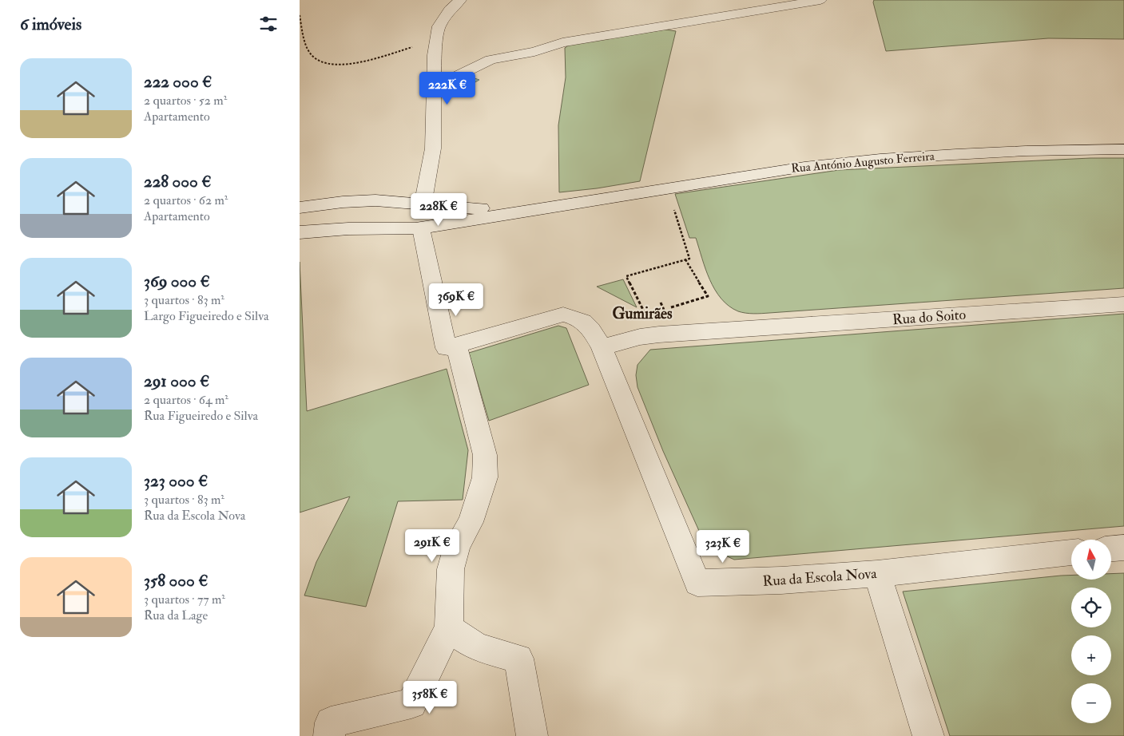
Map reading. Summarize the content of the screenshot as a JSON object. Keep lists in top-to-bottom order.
{
  "streets": {
    "street": ["Rua António Augusto Ferreira", "Rua do Soito", "Rua da Escola Nova"]
  },
  "crossings": [
    ["Rua do Soito", "Rua da Escola Nova"]
  ],
  "districts": ["Gumirães"],
  "north": "top",
  "page": {
    "heading": "6 imóveis",
    "list": [
      {
        "name": "222 000 €",
        "note": "2 quartos · 52 m² · Apartamento"
      },
      {
        "name": "228 000 €",
        "note": "2 quartos · 62 m² · Apartamento"
      },
      {
        "name": "369 000 €",
        "note": "3 quartos · 83 m² · Largo Figueiredo e Silva"
      },
      {
        "name": "291 000 €",
        "note": "2 quartos · 64 m² · Rua Figueiredo e Silva"
      },
      {
        "name": "323 000 €",
        "note": "3 quartos · 83 m² · Rua da Escola Nova"
      },
      {
        "name": "358 000 €",
        "note": "3 quartos · 77 m² · Rua da Lage"
      }
    ],
    "price": [
      "222K €",
      "228K €",
      "369K €",
      "291K €",
      "323K €",
      "358K €"
    ],
    "map_buttons": ["+", "−"]
  }
}
